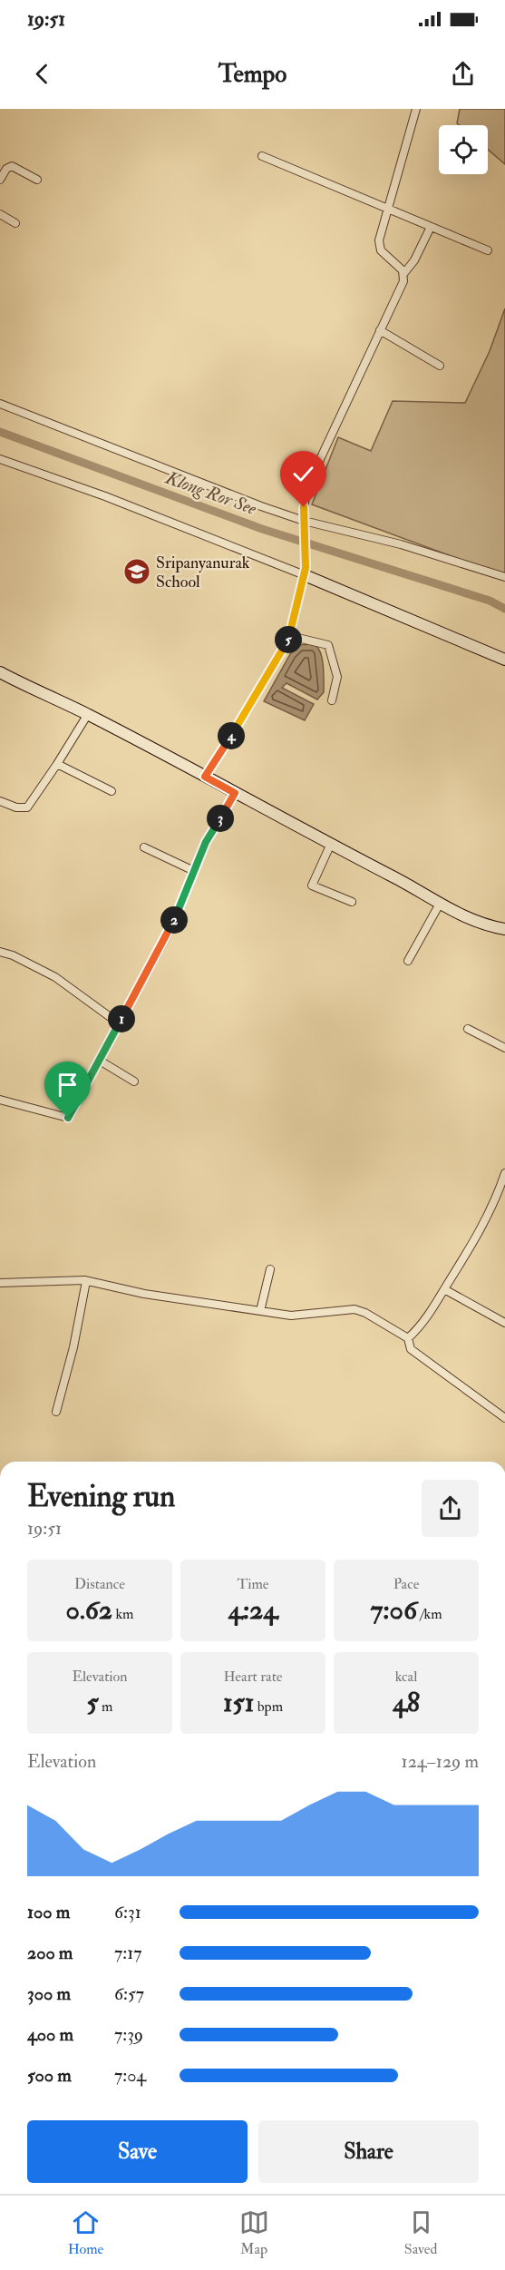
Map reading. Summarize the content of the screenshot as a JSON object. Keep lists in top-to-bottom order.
{
  "water": ["Klong Ror See"],
  "places": {
    "school or university": ["Sripanyanurak School"]
  },
  "page": {
    "status": "19:51",
    "header": "Tempo",
    "pins": [
      "5",
      "4",
      "3",
      "2",
      "1"
    ],
    "heading": ["Evening run", "19:51"],
    "stats": [
      ["Distance", "0.62 km"],
      ["Time", "4:24"],
      ["Pace", "7:06 /km"],
      ["Elevation", "5 m"],
      ["Heart rate", "151 bpm"],
      ["kcal", "48"]
    ],
    "chart": ["Elevation", "124–129 m"],
    "list": [
      {
        "name": "100 m",
        "note": "6:31"
      },
      {
        "name": "200 m",
        "note": "7:17"
      },
      {
        "name": "300 m",
        "note": "6:57"
      },
      {
        "name": "400 m",
        "note": "7:39"
      },
      {
        "name": "500 m",
        "note": "7:04"
      }
    ],
    "buttons": ["Save", "Share"],
    "tabs": ["Home", "Map", "Saved"]
  }
}
